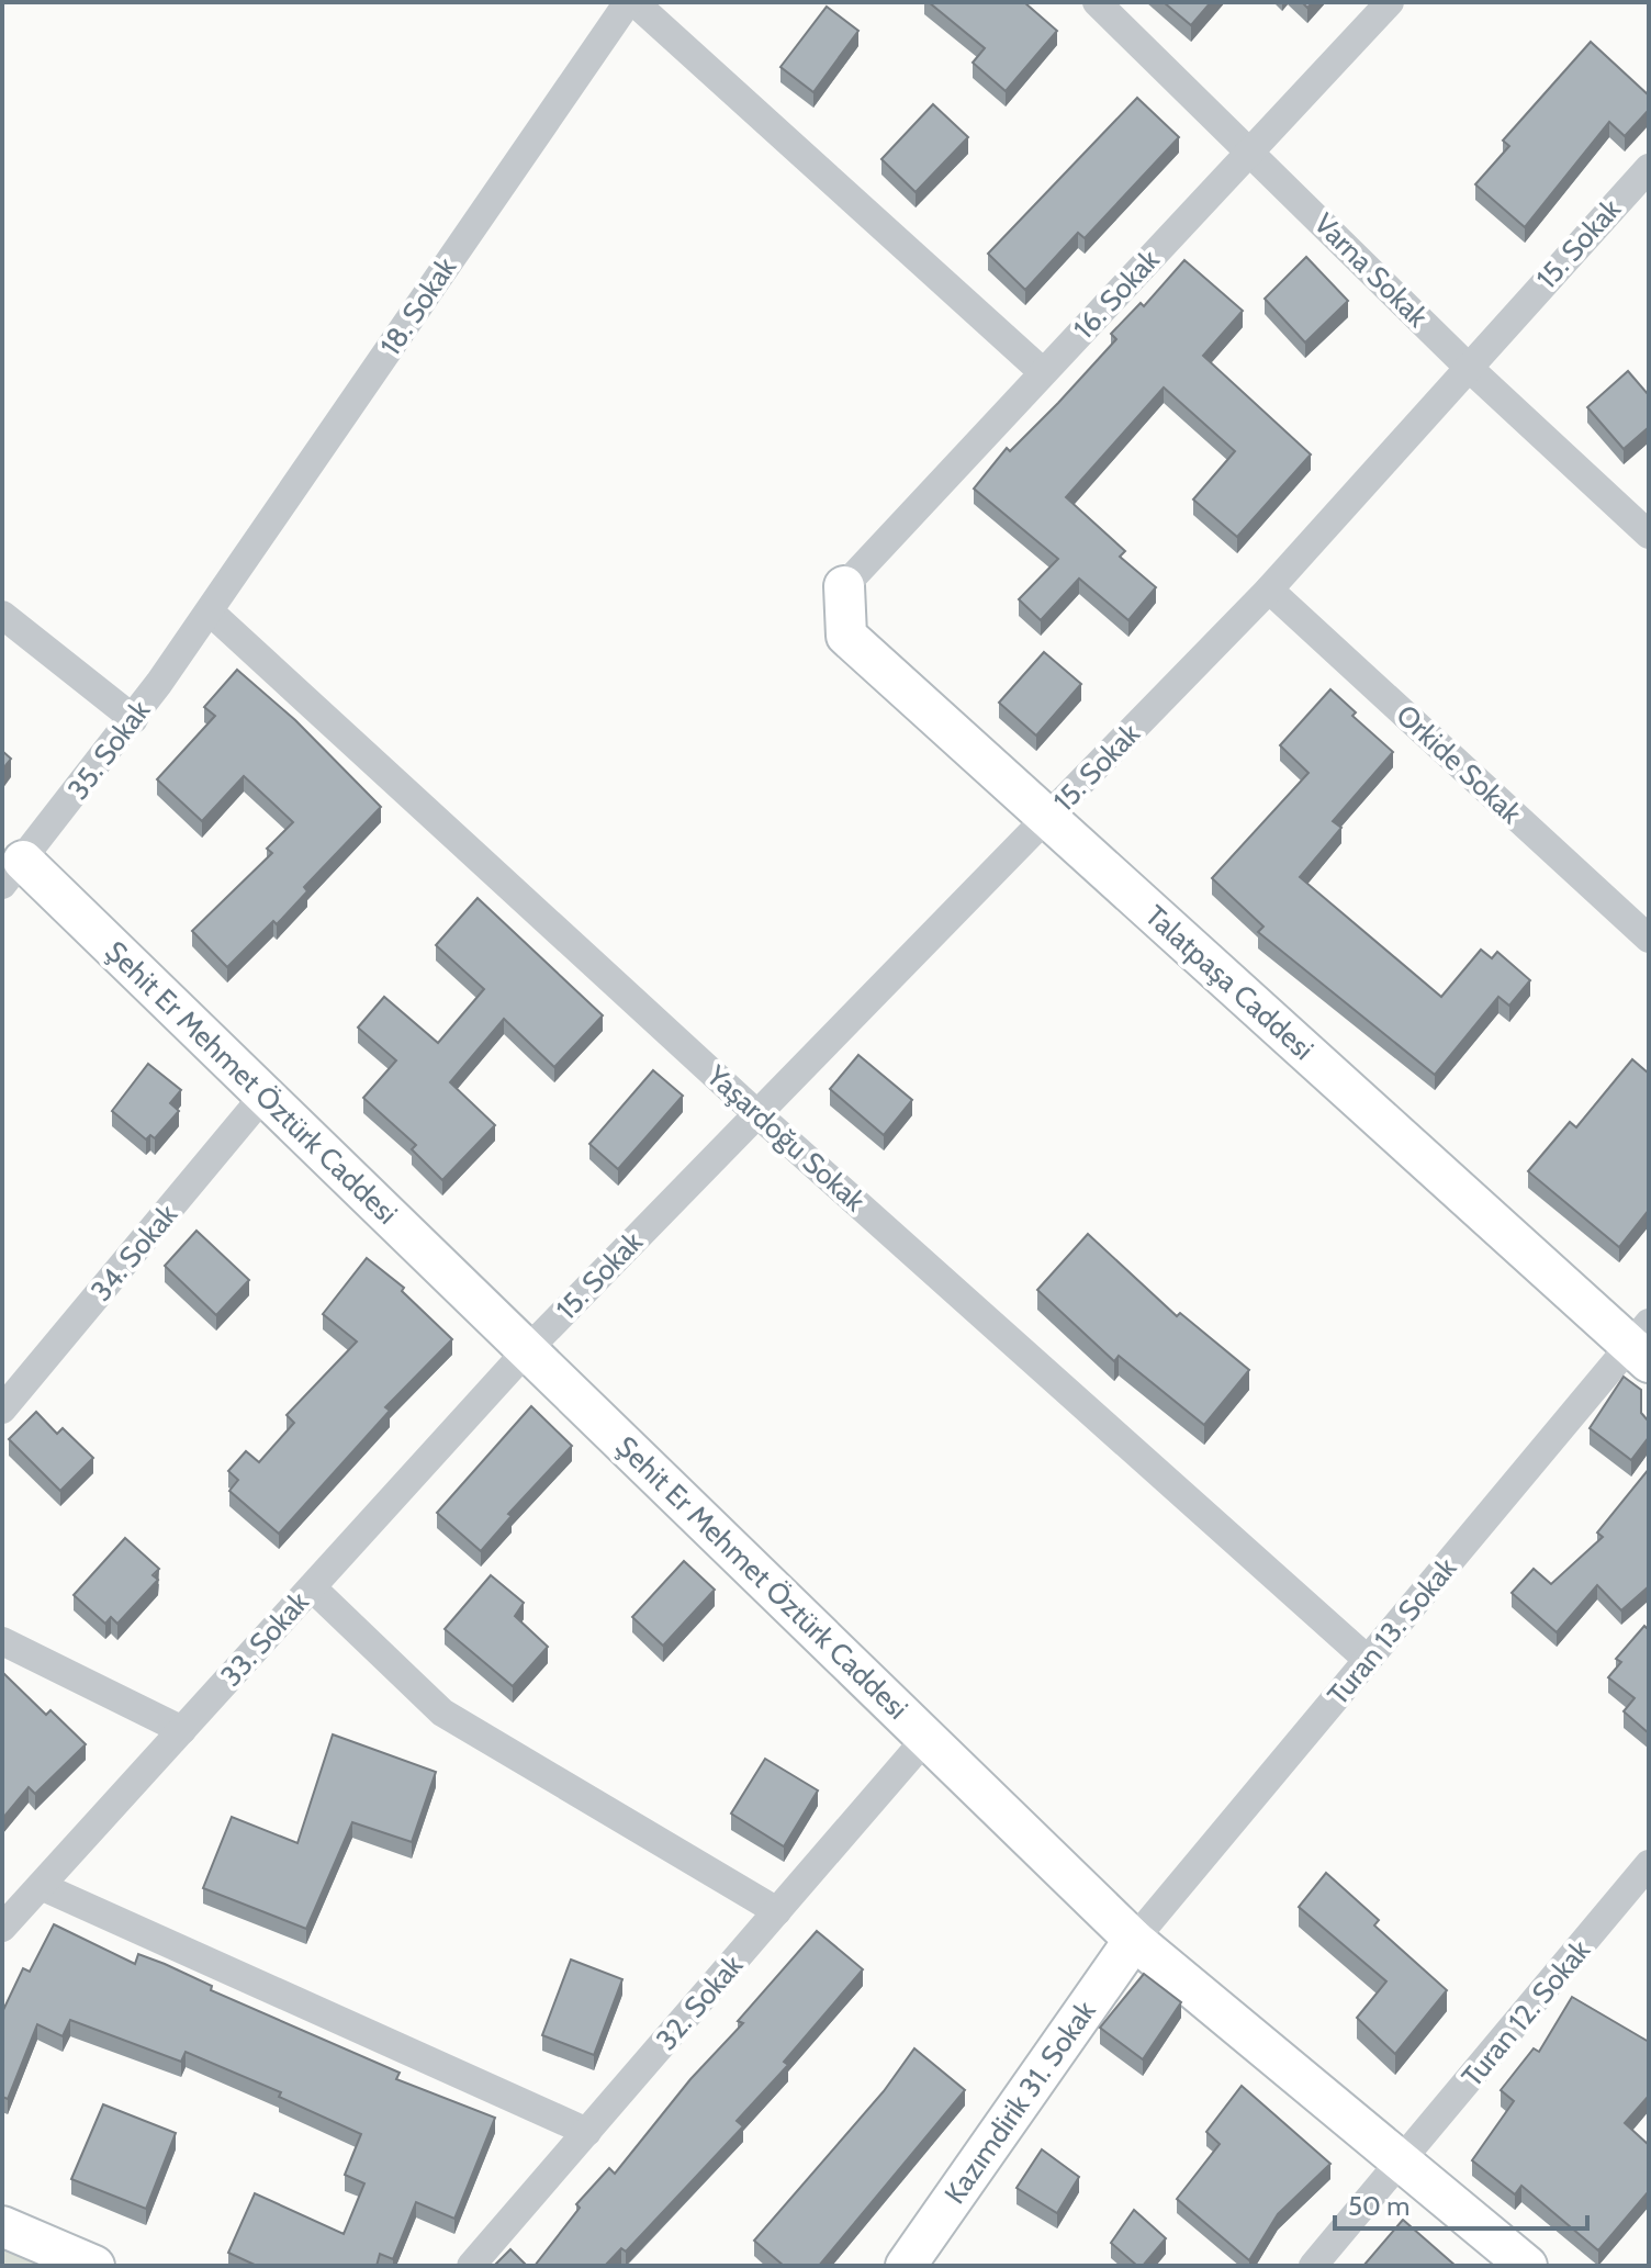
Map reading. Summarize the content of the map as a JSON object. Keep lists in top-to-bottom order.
{
  "streets": {
    "street": [
      "15. Sokak",
      "Varna Sokak",
      "16. Sokak",
      "18. Sokak",
      "35. Sokak",
      "Orkide Sokak",
      "Talatpaşa Caddesi",
      "Şehit Er Mehmet Öztürk Caddesi",
      "Yaşardoğu Sokak",
      "34. Sokak",
      "Turan 13. Sokak",
      "33. Sokak",
      "32. Sokak",
      "Turan 12. Sokak",
      "Kazımdirik 31. Sokak"
    ]
  },
  "crossings": [
    ["15. Sokak", "Varna Sokak"],
    ["15. Sokak", "Orkide Sokak"],
    ["15. Sokak", "Talatpaşa Caddesi"],
    ["15. Sokak", "Şehit Er Mehmet Öztürk Caddesi"],
    ["15. Sokak", "Yaşardoğu Sokak"],
    ["15. Sokak", "33. Sokak"],
    ["Varna Sokak", "16. Sokak"],
    ["16. Sokak", "Talatpaşa Caddesi"],
    ["18. Sokak", "35. Sokak"],
    ["18. Sokak", "Yaşardoğu Sokak"],
    ["35. Sokak", "Şehit Er Mehmet Öztürk Caddesi"],
    ["35. Sokak", "Yaşardoğu Sokak"],
    ["Talatpaşa Caddesi", "Turan 13. Sokak"],
    ["Şehit Er Mehmet Öztürk Caddesi", "34. Sokak"],
    ["Şehit Er Mehmet Öztürk Caddesi", "Turan 13. Sokak"],
    ["Şehit Er Mehmet Öztürk Caddesi", "33. Sokak"],
    ["Şehit Er Mehmet Öztürk Caddesi", "32. Sokak"],
    ["Şehit Er Mehmet Öztürk Caddesi", "Turan 12. Sokak"],
    ["Şehit Er Mehmet Öztürk Caddesi", "Kazımdirik 31. Sokak"],
    ["Yaşardoğu Sokak", "Turan 13. Sokak"],
    ["Turan 13. Sokak", "Kazımdirik 31. Sokak"]
  ],
  "scale_bar": "50 m"
}
